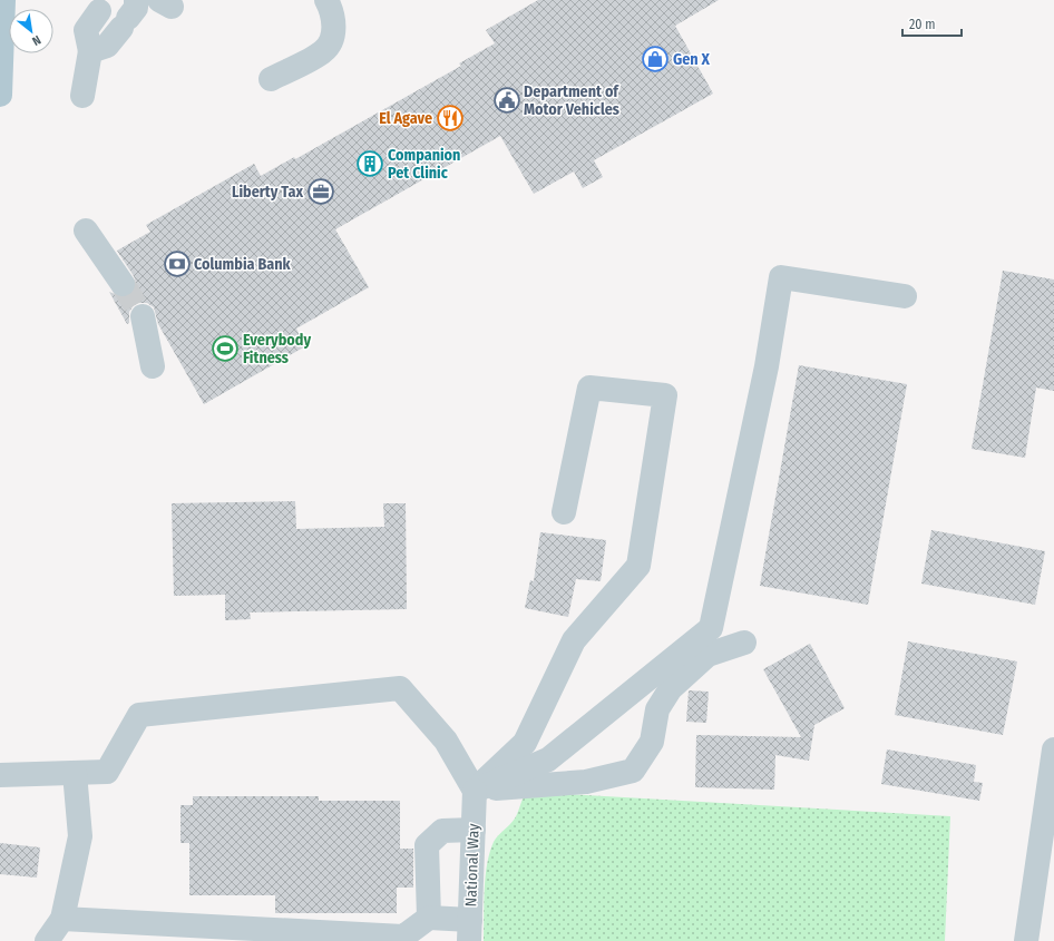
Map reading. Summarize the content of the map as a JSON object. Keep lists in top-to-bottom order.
{
  "streets": {
    "street": ["National Way"]
  },
  "places": {
    "shop": ["Gen X"],
    "public building": ["Department of Motor Vehicles"],
    "restaurant": ["El Agave"],
    "building": ["Companion Pet Clinic"],
    "office": ["Liberty Tax"],
    "bank": ["Columbia Bank"],
    "sports": ["Everybody Fitness"]
  },
  "scale_bar": "20 m",
  "north": "bottom right"
}
